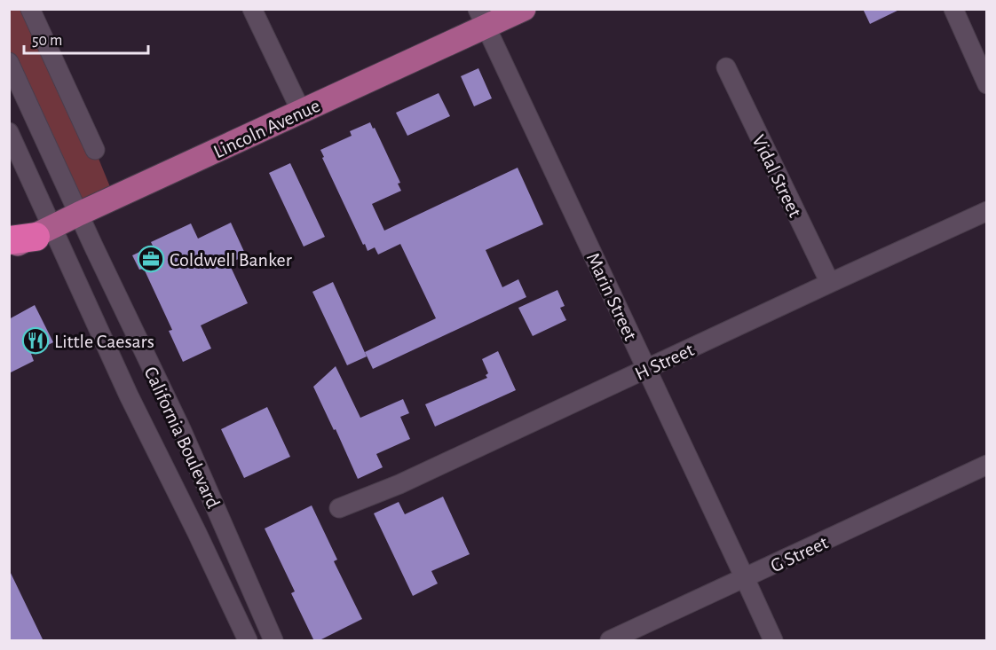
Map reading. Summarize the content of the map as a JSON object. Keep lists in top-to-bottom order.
{
  "streets": {
    "main road": ["Lincoln Avenue"],
    "street": [
      "Vidal Street",
      "Marin Street",
      "H Street",
      "California Boulevard",
      "G Street"
    ]
  },
  "crossings": [
    ["Lincoln Avenue", "Marin Street"],
    ["Lincoln Avenue", "California Boulevard"],
    ["Vidal Street", "H Street"],
    ["Marin Street", "H Street"],
    ["Marin Street", "G Street"]
  ],
  "places": {
    "office": ["Coldwell Banker"],
    "restaurant": ["Little Caesars"]
  },
  "scale_bar": "50 m"
}
